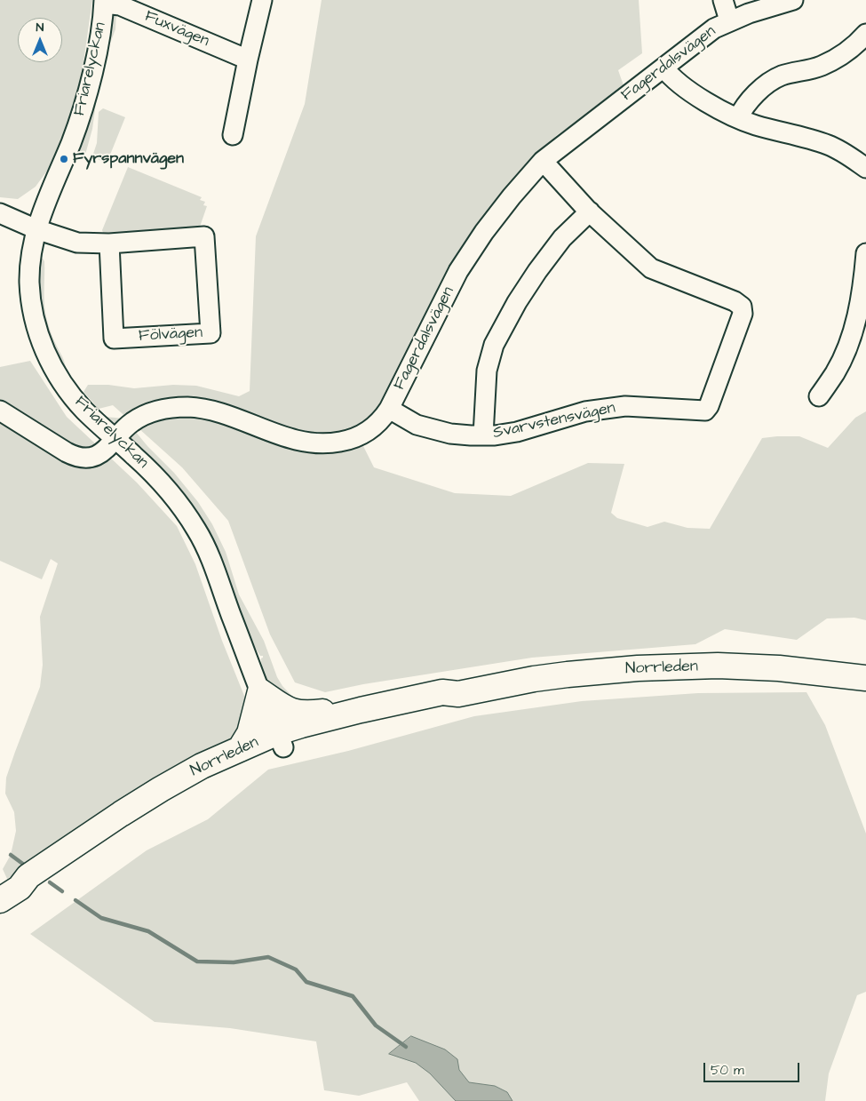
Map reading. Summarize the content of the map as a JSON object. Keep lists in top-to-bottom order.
{
  "streets": {
    "highway": ["Norrleden"],
    "street": [
      "Fuxvägen",
      "Fagerdalsvägen",
      "Friarelyckan",
      "Fölvägen",
      "Svarvstensvägen"
    ]
  },
  "crossings": [
    ["Fuxvägen", "Friarelyckan"],
    ["Fagerdalsvägen", "Friarelyckan"],
    ["Fagerdalsvägen", "Svarvstensvägen"],
    ["Friarelyckan", "Fölvägen"],
    ["Friarelyckan", "Norrleden"]
  ],
  "places": ["Fyrspannvägen"],
  "scale_bar": "50 m",
  "north": "top"
}
